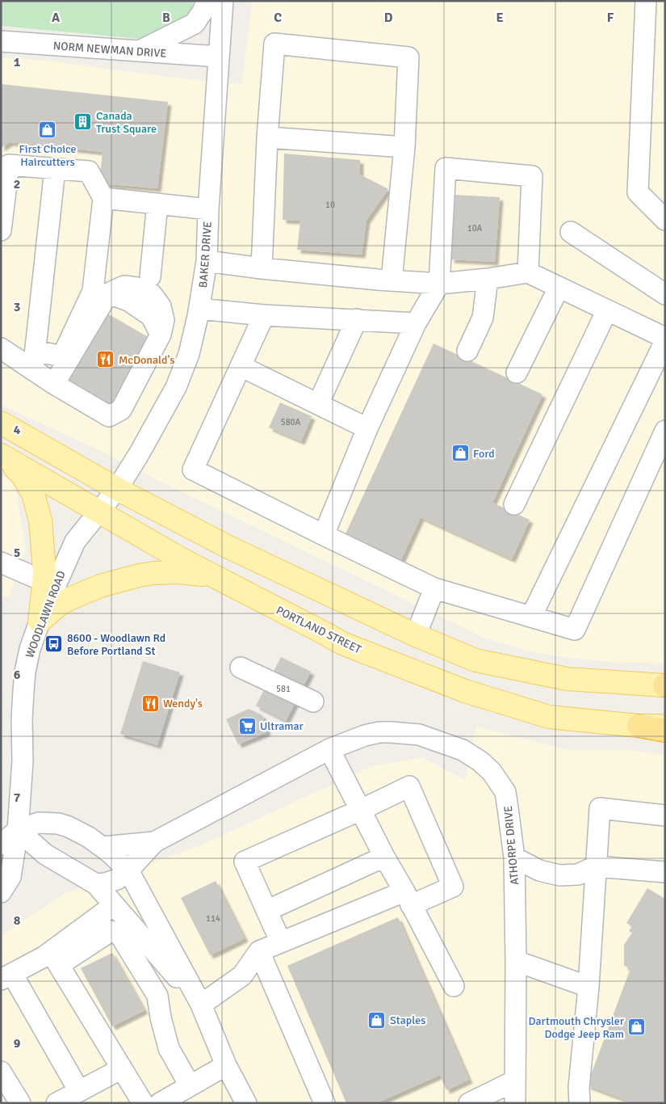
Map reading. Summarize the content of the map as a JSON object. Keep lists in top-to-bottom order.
{
  "streets": {
    "main road": ["PORTLAND STREET"],
    "street": [
      "NORM NEWMAN DRIVE",
      "BAKER DRIVE",
      "WOODLAWN ROAD",
      "ATHORPE DRIVE"
    ]
  },
  "crossings": [
    ["NORM NEWMAN DRIVE", "BAKER DRIVE"],
    ["BAKER DRIVE", "WOODLAWN ROAD"],
    ["WOODLAWN ROAD", "PORTLAND STREET"]
  ],
  "places": {
    "building": ["Canada Trust Square"],
    "shop": [
      "First Choice Haircutters",
      "Ford",
      "Staples",
      "Dartmouth Chrysler Dodge Jeep Ram"
    ],
    "restaurant": ["McDonald's", "Wendy's"],
    "bus stop": ["8600 - Woodlawn Rd Before Portland St"],
    "supermarket": ["Ultramar"]
  },
  "house_numbers": [
    "10",
    "10A",
    "580A",
    "581",
    "114"
  ],
  "grid": {
    "columns": [
      "A",
      "B",
      "C",
      "D",
      "E",
      "F"
    ],
    "rows": [
      "1",
      "2",
      "3",
      "4",
      "5",
      "6",
      "7",
      "8",
      "9"
    ]
  }
}
